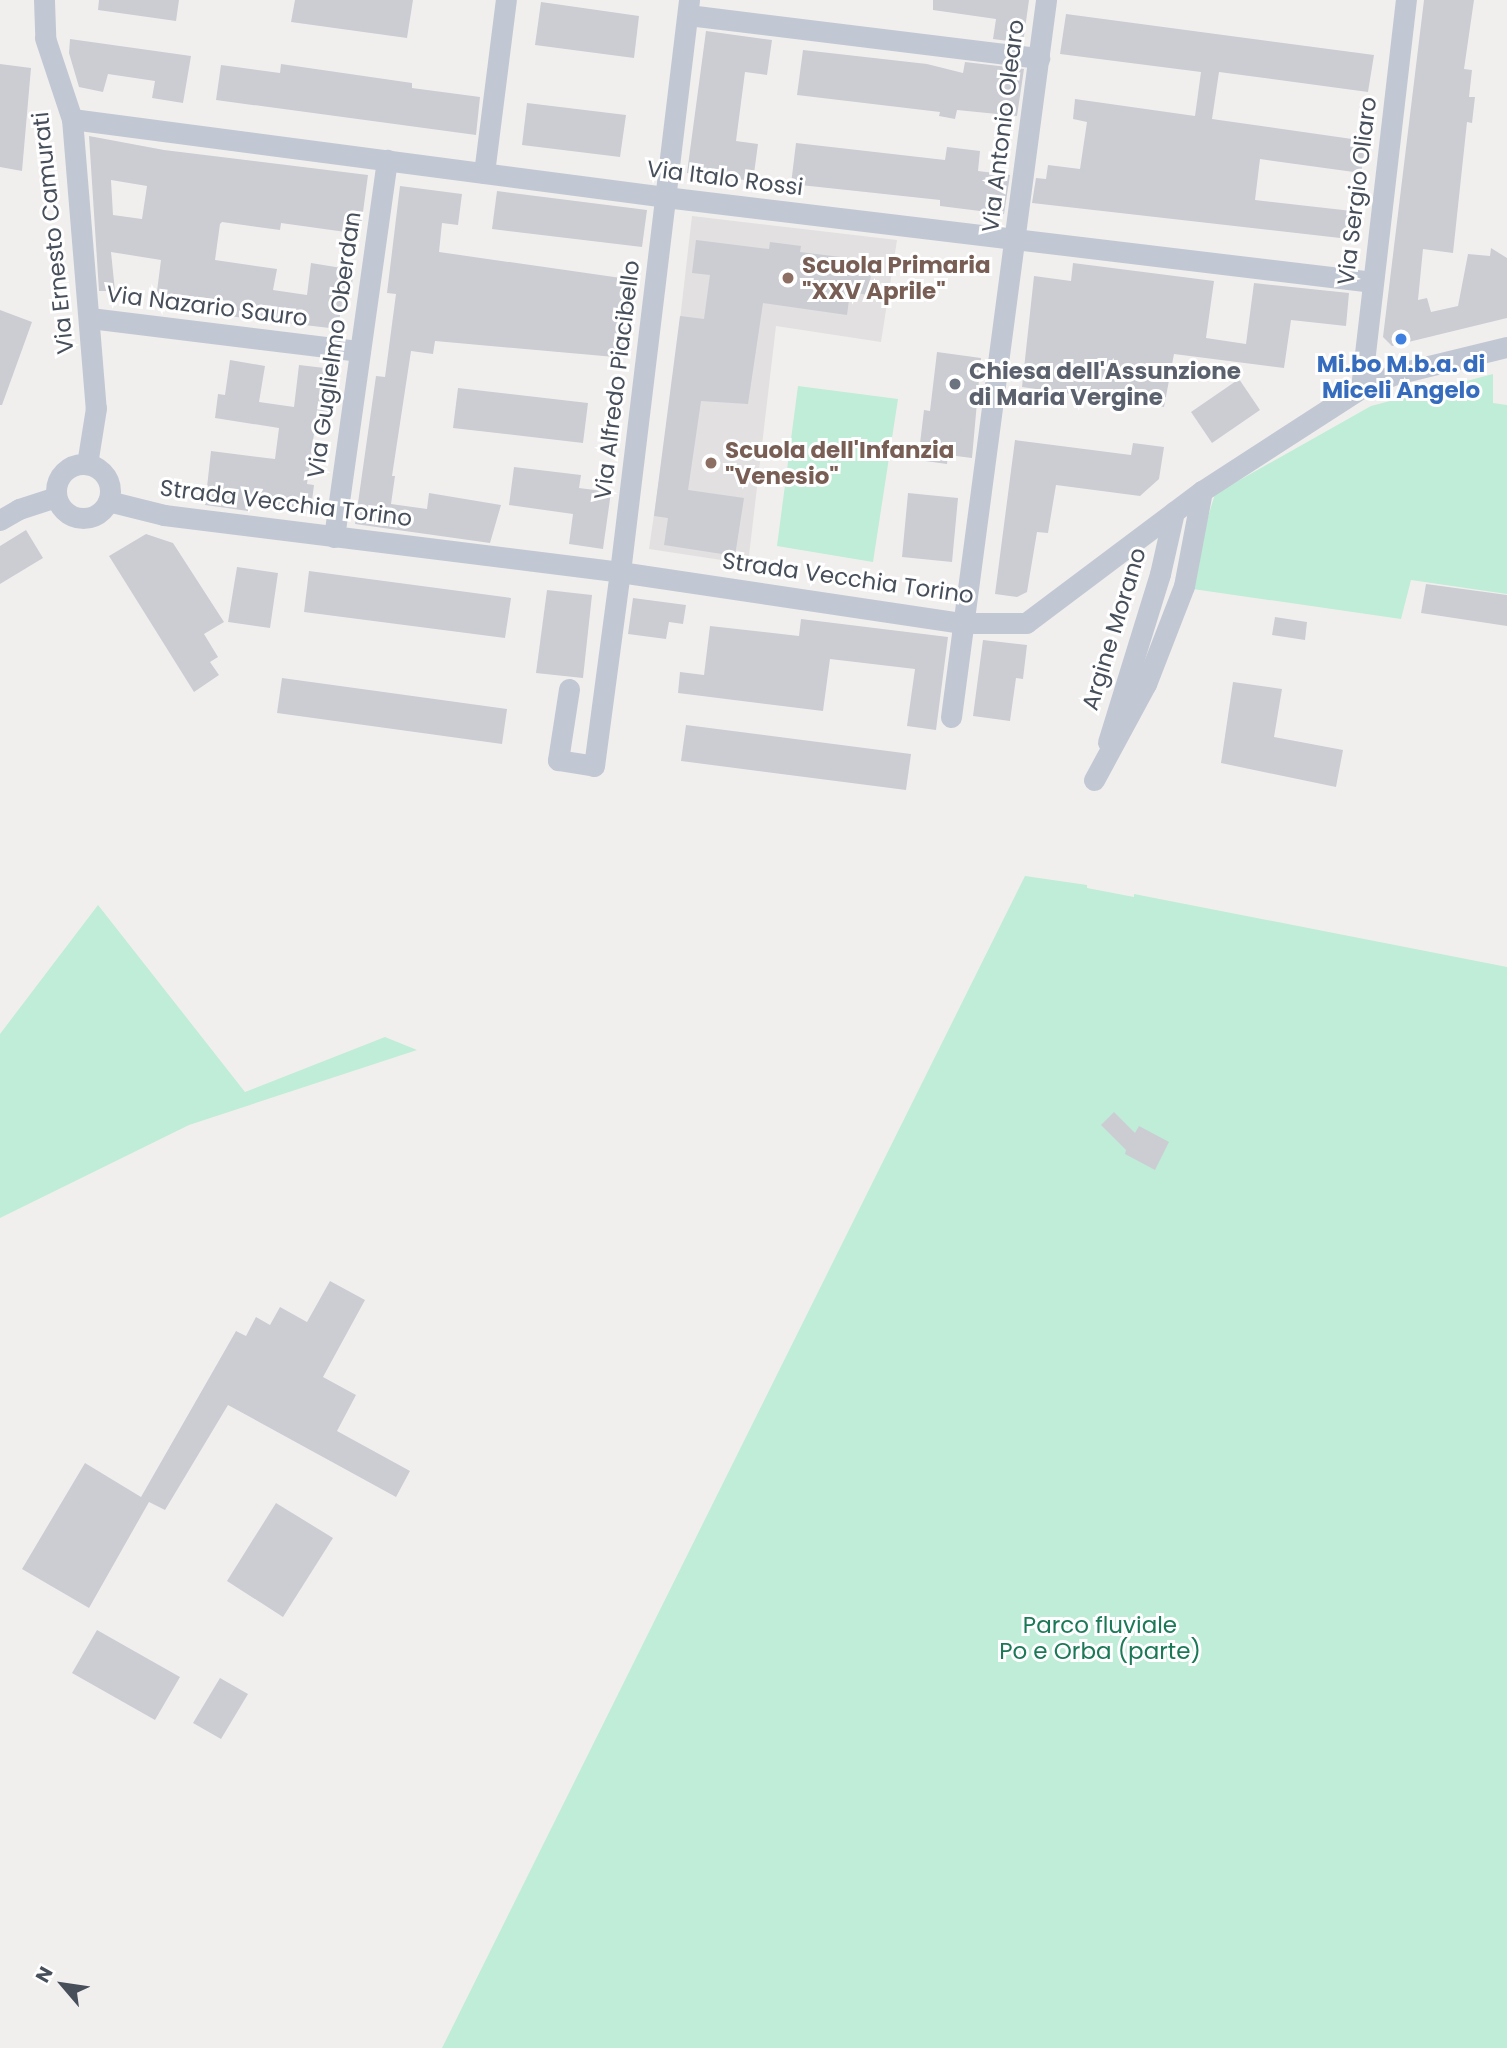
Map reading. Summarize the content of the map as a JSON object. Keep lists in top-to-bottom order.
{
  "streets": {
    "street": [
      "Via Antonio Olearo",
      "Via Italo Rossi",
      "Via Sergio Oliaro",
      "Via Ernesto Camurati",
      "Via Nazario Sauro",
      "Via Guglielmo Oberdan",
      "Via Alfredo Piacibello",
      "Strada Vecchia Torino",
      "Argine Morano"
    ]
  },
  "crossings": [
    ["Via Antonio Olearo", "Via Italo Rossi"],
    ["Via Antonio Olearo", "Strada Vecchia Torino"],
    ["Via Italo Rossi", "Via Sergio Oliaro"],
    ["Via Italo Rossi", "Via Ernesto Camurati"],
    ["Via Italo Rossi", "Via Guglielmo Oberdan"],
    ["Via Italo Rossi", "Via Alfredo Piacibello"],
    ["Via Sergio Oliaro", "Strada Vecchia Torino"],
    ["Via Ernesto Camurati", "Via Nazario Sauro"],
    ["Via Ernesto Camurati", "Strada Vecchia Torino"],
    ["Via Nazario Sauro", "Via Guglielmo Oberdan"],
    ["Via Guglielmo Oberdan", "Strada Vecchia Torino"],
    ["Via Alfredo Piacibello", "Strada Vecchia Torino"],
    ["Strada Vecchia Torino", "Argine Morano"]
  ],
  "parks": ["Parco fluviale Po e Orba (parte)"],
  "places": [
    "Scuola Primaria \"XXV Aprile\"",
    "Mi.bo M.b.a. di Miceli Angelo",
    "Chiesa dell'Assunzione di Maria Vergine",
    "Scuola dell'Infanzia \"Venesio\""
  ],
  "north": "top left"
}
